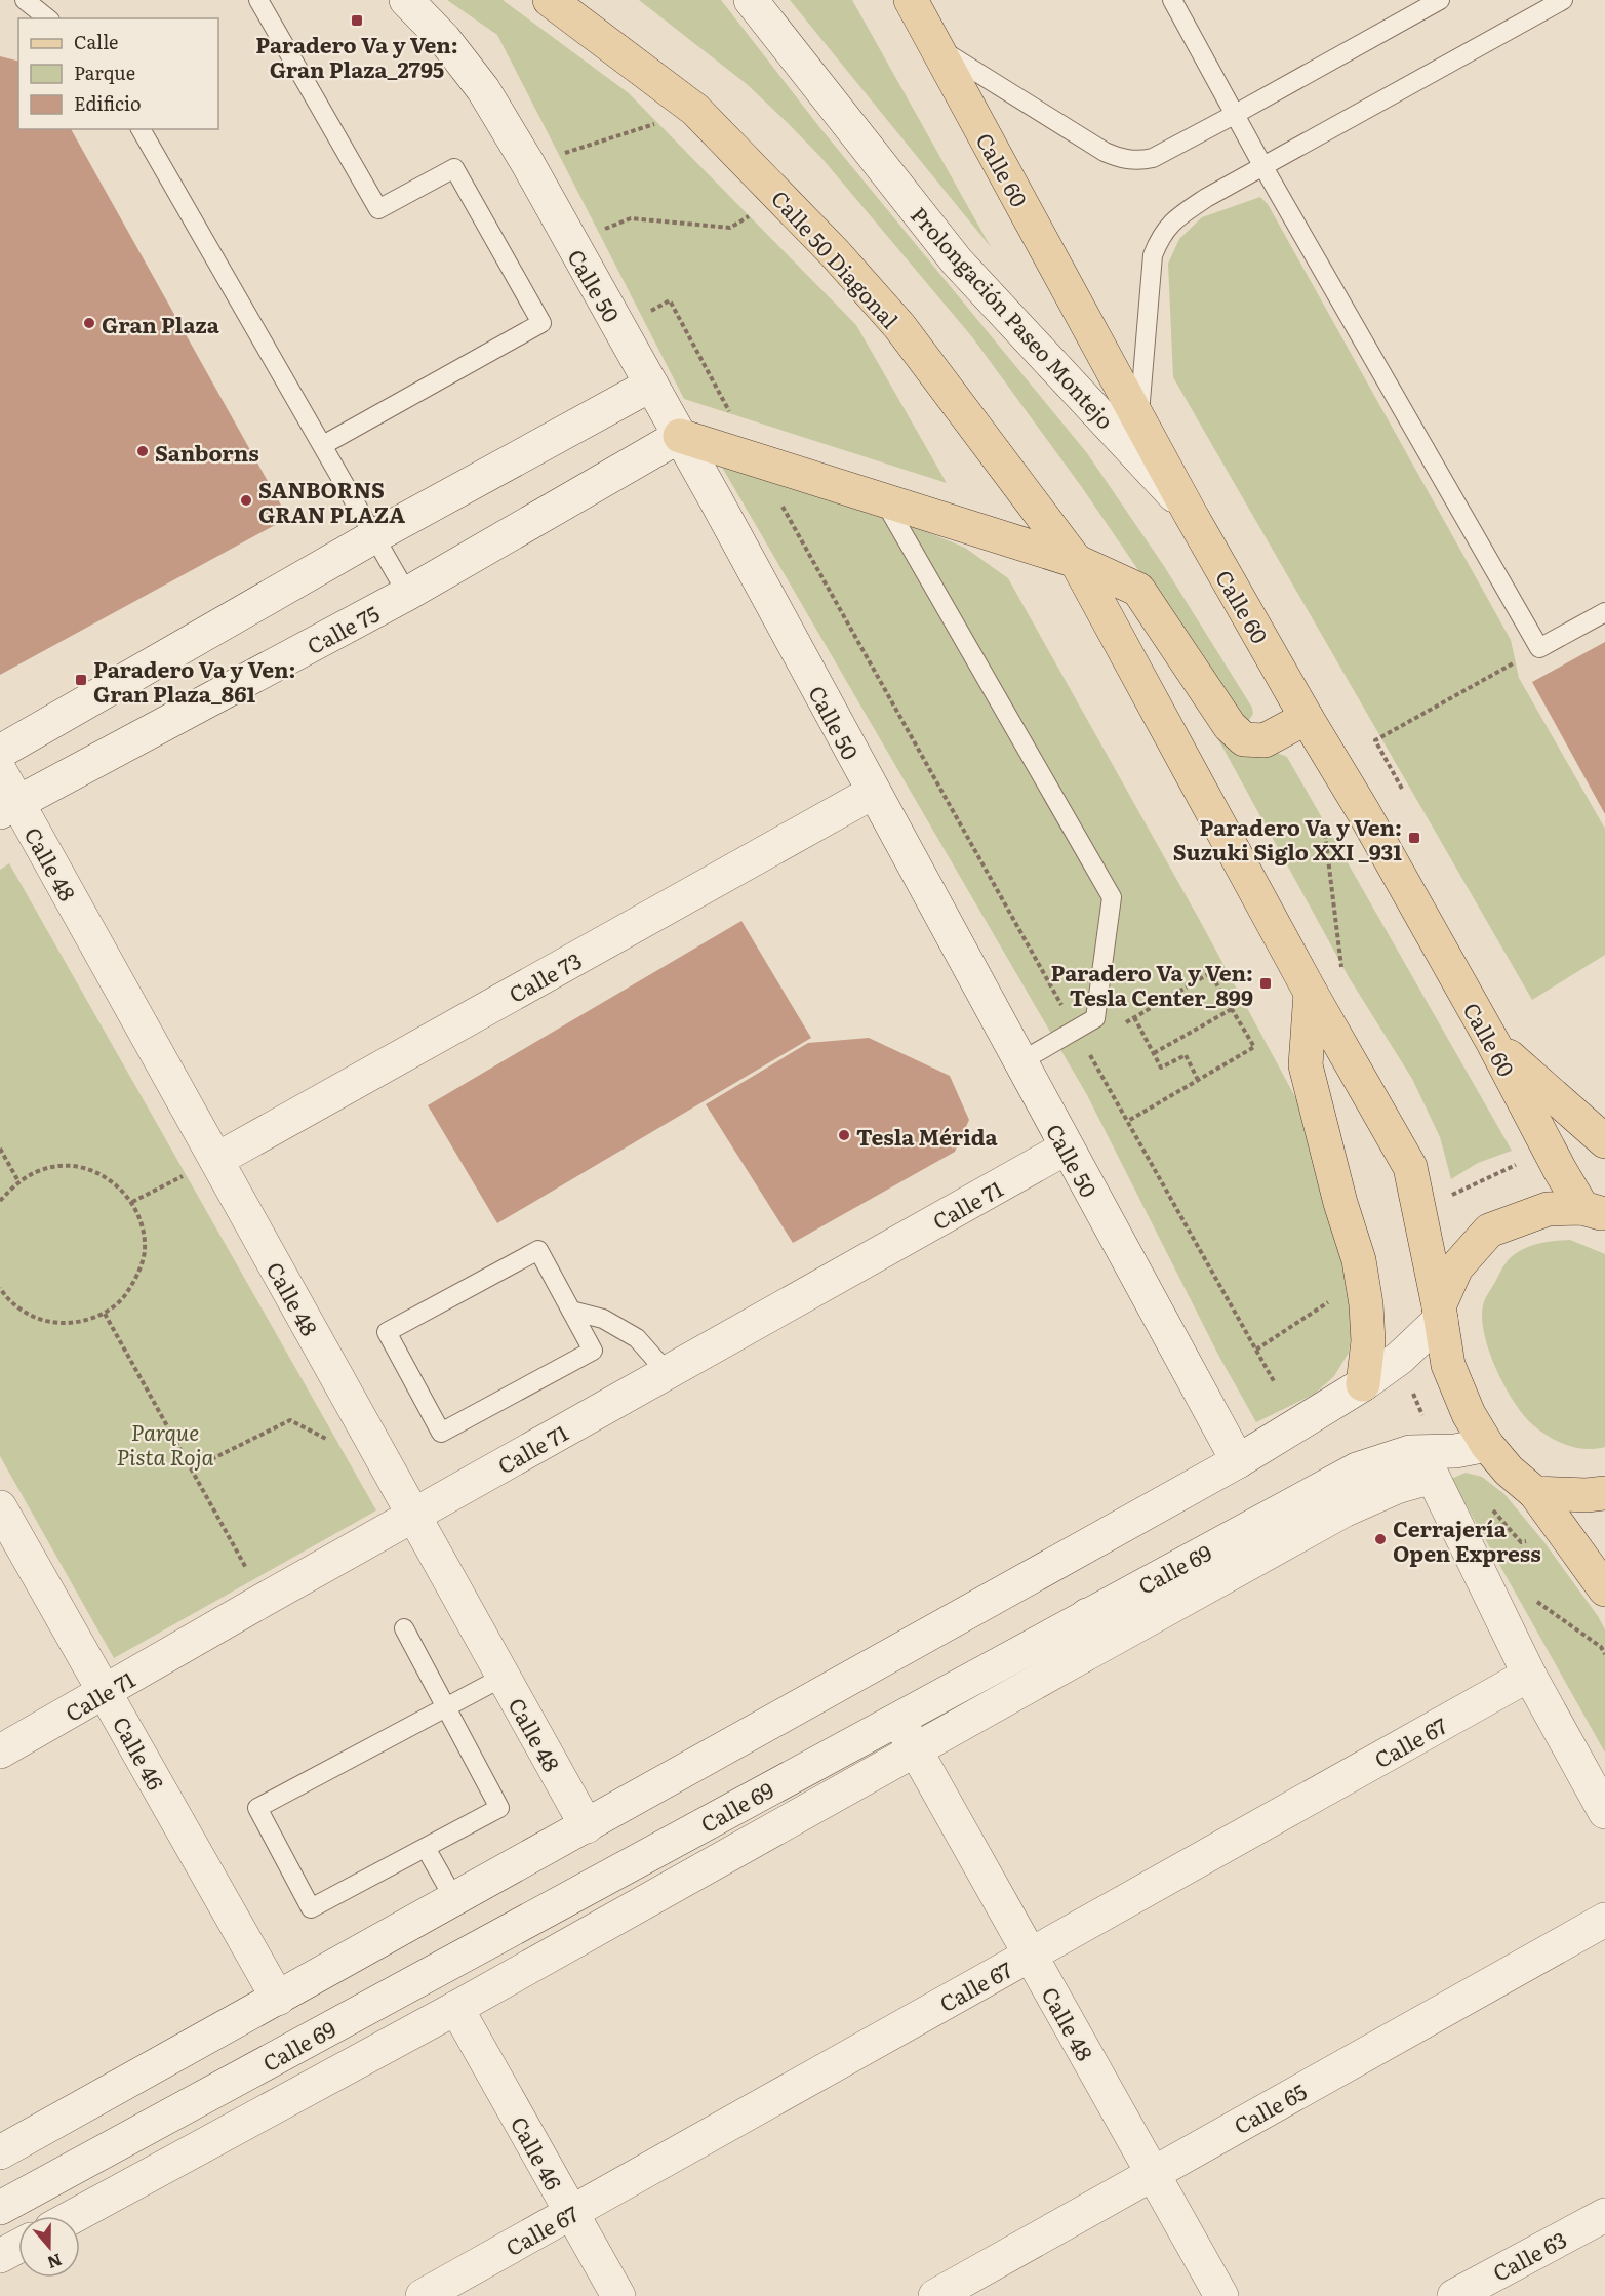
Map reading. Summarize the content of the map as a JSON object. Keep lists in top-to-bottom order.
{
  "streets": {
    "main road": ["Calle 60", "Calle 50 Diagonal"],
    "street": [
      "Calle 50",
      "Prolongación Paseo Montejo",
      "Calle 75",
      "Calle 48",
      "Calle 73",
      "Calle 71",
      "Calle 69",
      "Calle 67",
      "Calle 46",
      "Calle 65",
      "Calle 63"
    ]
  },
  "crossings": [
    ["Calle 60", "Prolongación Paseo Montejo"],
    ["Calle 50", "Calle 75"],
    ["Calle 50", "Calle 73"],
    ["Calle 50", "Calle 71"],
    ["Calle 75", "Calle 48"],
    ["Calle 48", "Calle 73"],
    ["Calle 48", "Calle 71"],
    ["Calle 48", "Calle 69"],
    ["Calle 48", "Calle 67"],
    ["Calle 48", "Calle 65"],
    ["Calle 71", "Calle 46"],
    ["Calle 69", "Calle 67"],
    ["Calle 69", "Calle 46"],
    ["Calle 67", "Calle 46"]
  ],
  "parks": ["Parque Pista Roja"],
  "places": {
    "transit": [
      "Paradero Va y Ven: Gran Plaza_2795",
      "Paradero Va y Ven: Gran Plaza_861",
      "Paradero Va y Ven: Suzuki Siglo XXI _931",
      "Paradero Va y Ven: Tesla Center_899"
    ],
    "other": [
      "Gran Plaza",
      "Sanborns",
      "SANBORNS GRAN PLAZA",
      "Tesla Mérida",
      "Cerrajería Open Express"
    ]
  },
  "legend": ["Calle", "Parque", "Edificio"],
  "north": "bottom"
}
